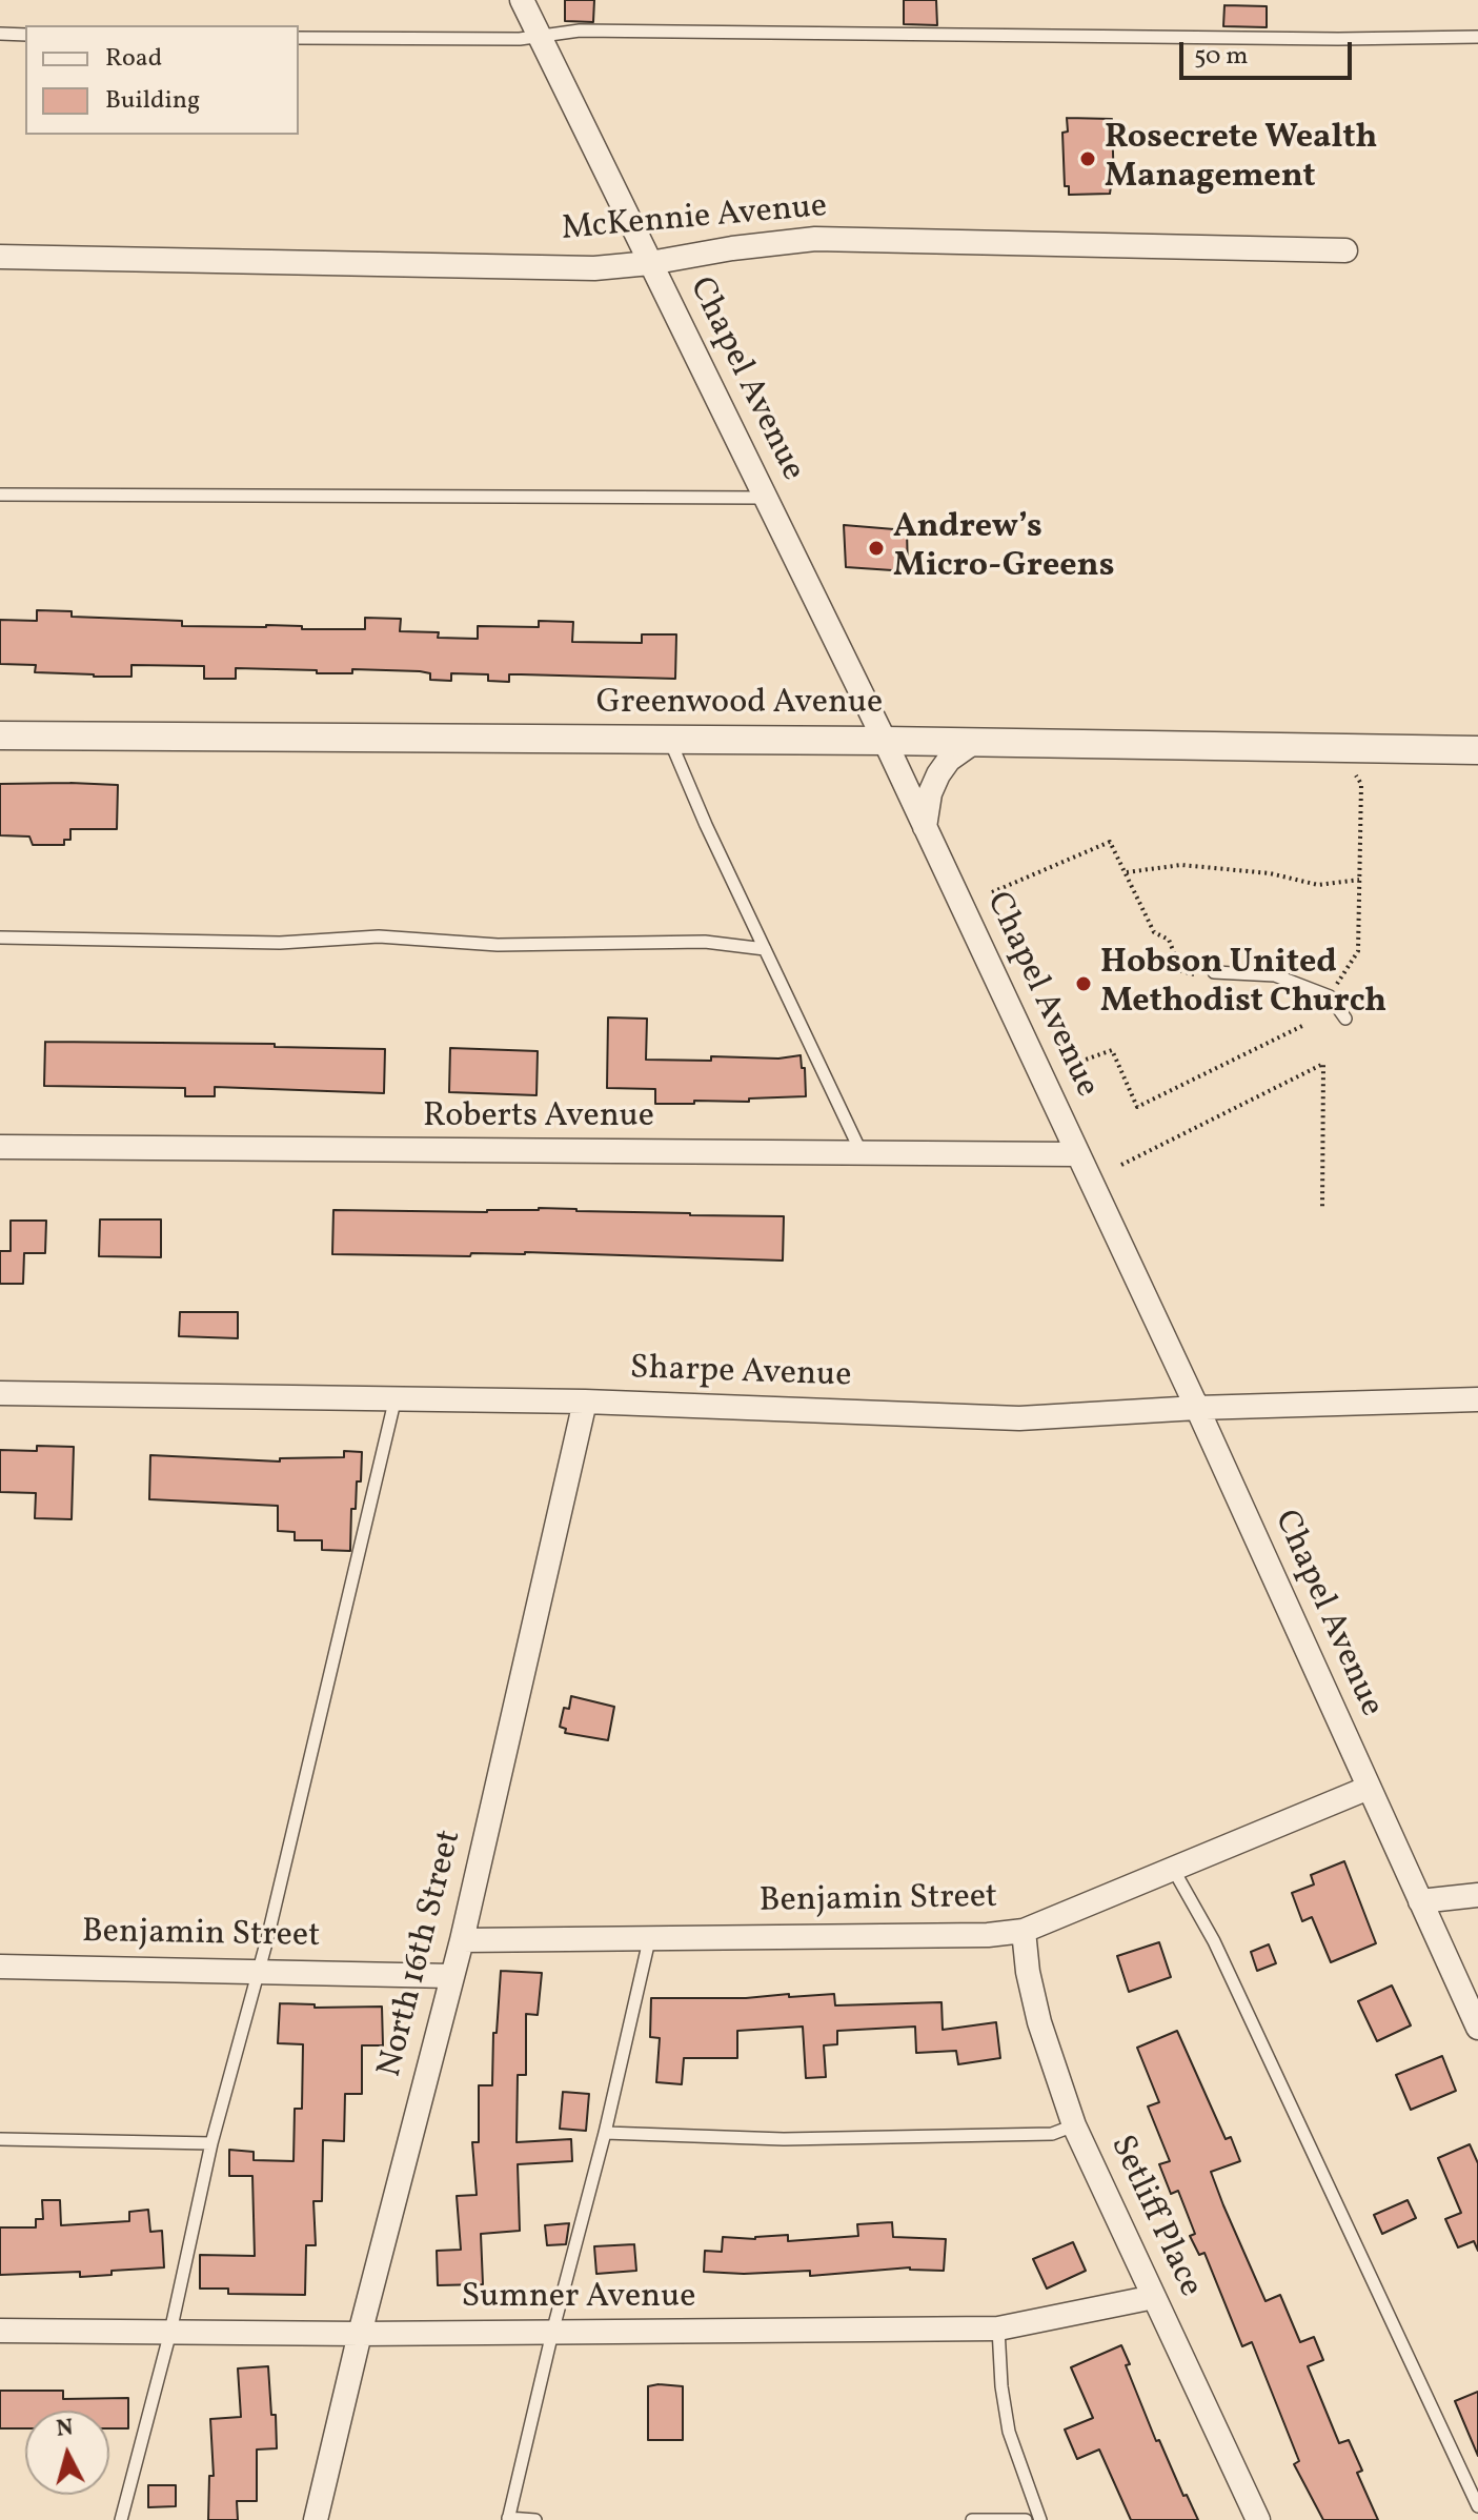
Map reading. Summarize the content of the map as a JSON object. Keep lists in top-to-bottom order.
{
  "streets": {
    "street": [
      "McKennie Avenue",
      "Chapel Avenue",
      "Greenwood Avenue",
      "Roberts Avenue",
      "Sharpe Avenue",
      "Benjamin Street",
      "North 16th Street",
      "Setliff Place",
      "Sumner Avenue"
    ]
  },
  "crossings": [
    ["McKennie Avenue", "Chapel Avenue"],
    ["Chapel Avenue", "Greenwood Avenue"],
    ["Chapel Avenue", "Roberts Avenue"],
    ["Chapel Avenue", "Sharpe Avenue"],
    ["Chapel Avenue", "Benjamin Street"],
    ["Sharpe Avenue", "North 16th Street"],
    ["Benjamin Street", "North 16th Street"],
    ["Benjamin Street", "Setliff Place"],
    ["North 16th Street", "Sumner Avenue"],
    ["Setliff Place", "Sumner Avenue"]
  ],
  "places": ["Rosecrete Wealth Management", "Andrew’s Micro-Greens", "Hobson United Methodist Church"],
  "legend": ["Road", "Building"],
  "scale_bar": "50 m",
  "north": "top"
}
